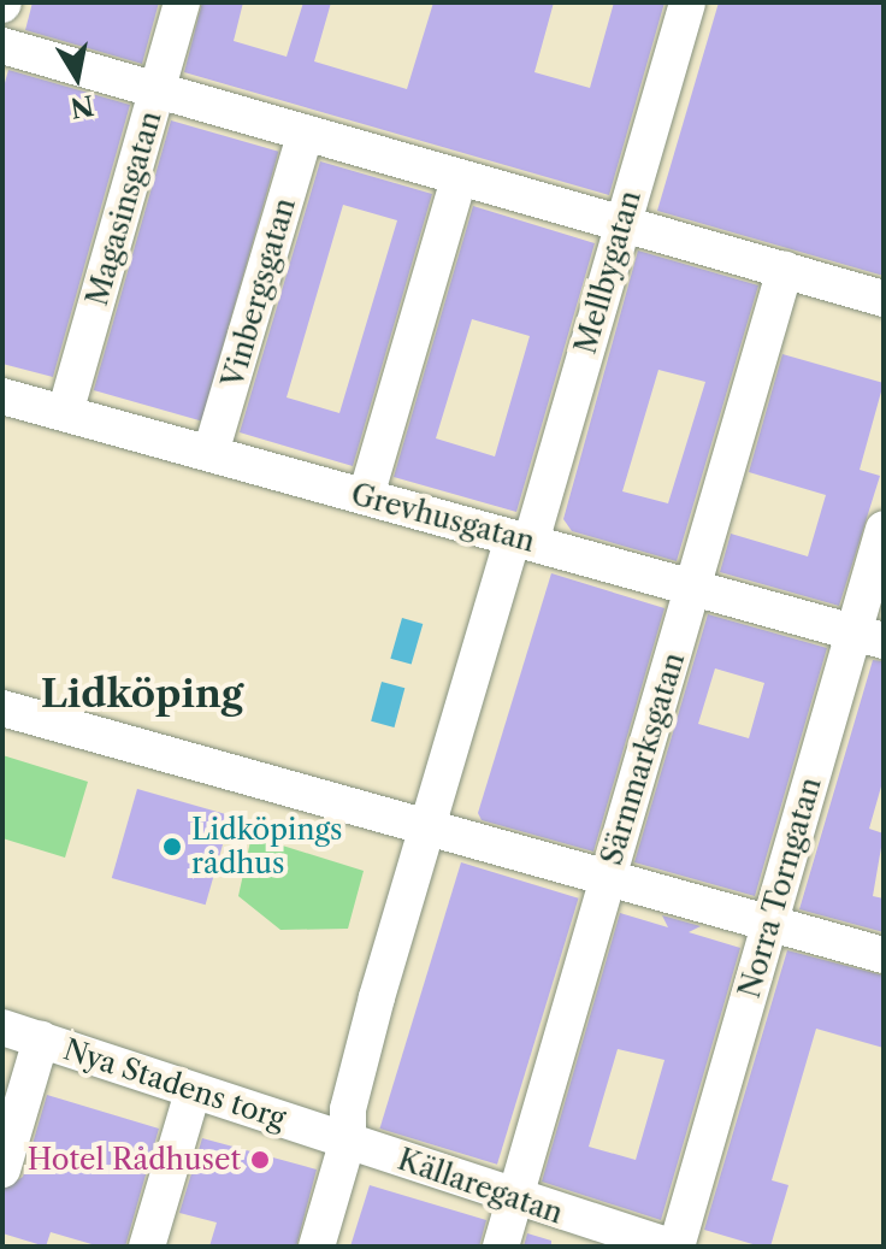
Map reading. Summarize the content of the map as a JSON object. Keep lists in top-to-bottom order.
{
  "streets": {
    "street": [
      "Magasinsgatan",
      "Mellbygatan",
      "Vinbergsgatan",
      "Grevhusgatan",
      "Särnmarksgatan",
      "Norra Torngatan",
      "Nya Stadens torg",
      "Källaregatan"
    ]
  },
  "crossings": [
    ["Magasinsgatan", "Grevhusgatan"],
    ["Mellbygatan", "Grevhusgatan"],
    ["Mellbygatan", "Nya Stadens torg"],
    ["Mellbygatan", "Källaregatan"],
    ["Vinbergsgatan", "Grevhusgatan"],
    ["Grevhusgatan", "Särnmarksgatan"],
    ["Grevhusgatan", "Norra Torngatan"],
    ["Särnmarksgatan", "Källaregatan"],
    ["Norra Torngatan", "Källaregatan"],
    ["Nya Stadens torg", "Källaregatan"]
  ],
  "districts": ["Lidköping"],
  "places": ["Lidköpings rådhus", "Hotel Rådhuset"],
  "north": "bottom"
}
